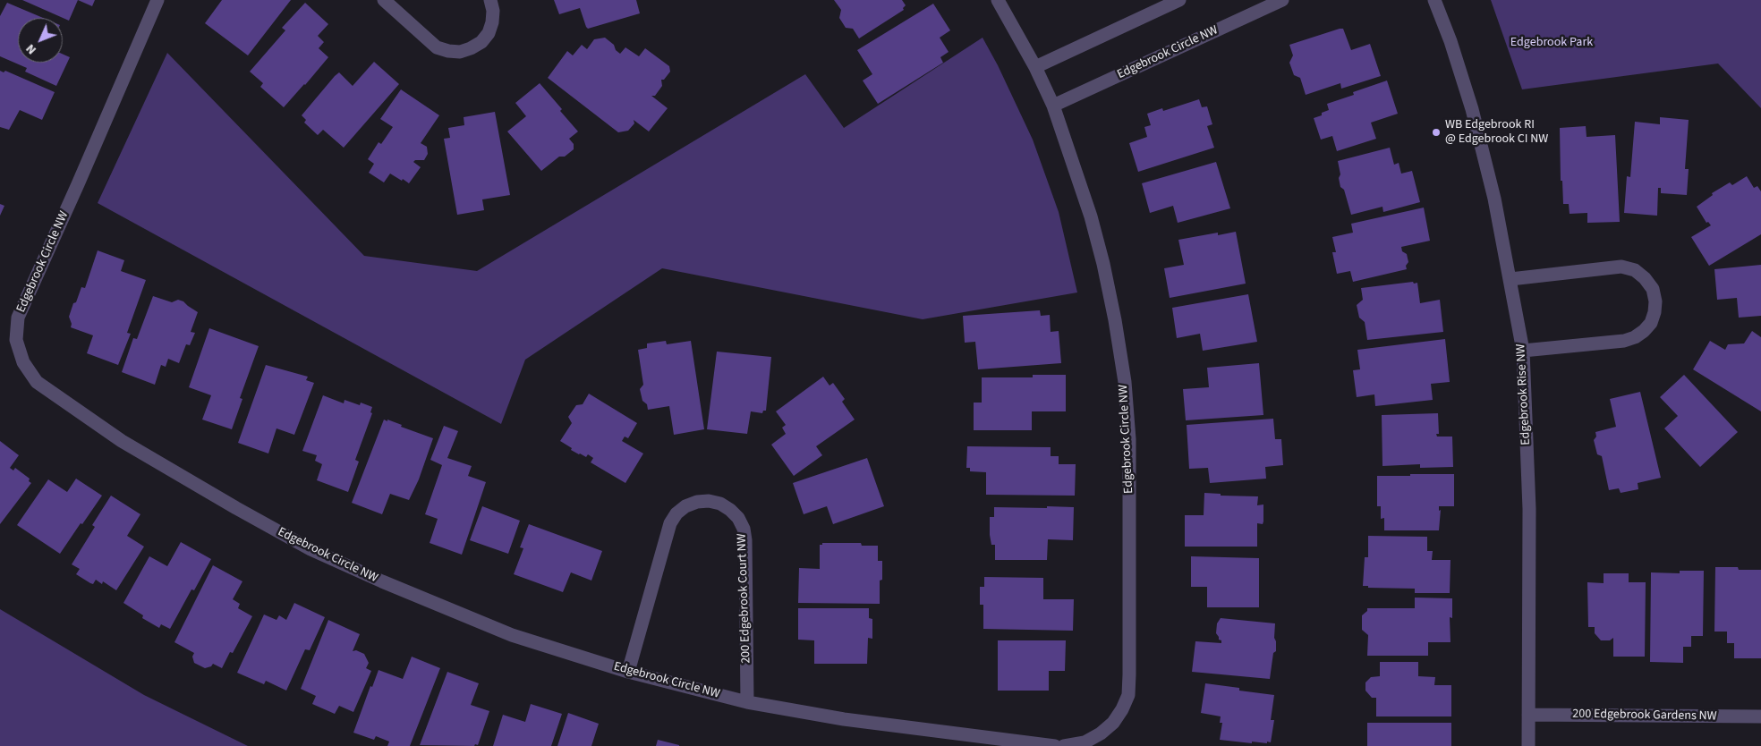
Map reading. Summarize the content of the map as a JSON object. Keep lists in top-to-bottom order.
{
  "streets": {
    "street": [
      "Edgebrook Circle NW",
      "Edgebrook Rise NW",
      "200 Edgebrook Court NW",
      "200 Edgebrook Gardens NW"
    ]
  },
  "crossings": [
    ["Edgebrook Circle NW", "200 Edgebrook Court NW"],
    ["Edgebrook Rise NW", "200 Edgebrook Gardens NW"]
  ],
  "parks": ["Edgebrook Park"],
  "places": ["WB Edgebrook RI @ Edgebrook CI NW"],
  "north": "bottom left"
}
